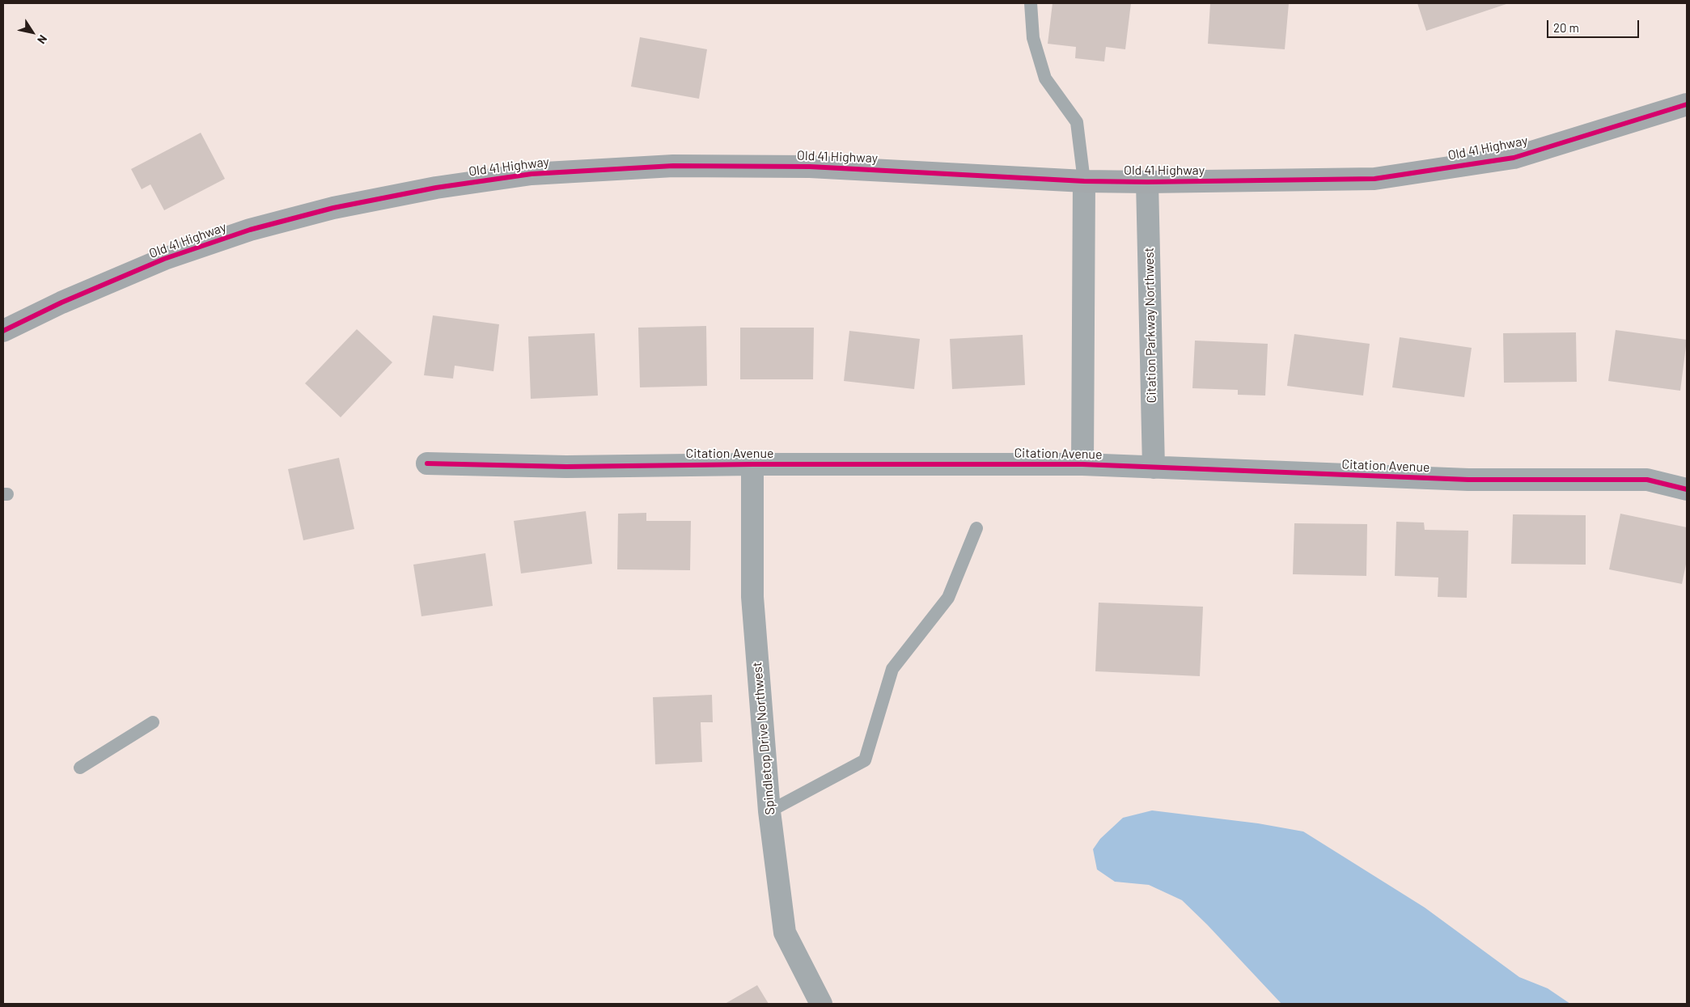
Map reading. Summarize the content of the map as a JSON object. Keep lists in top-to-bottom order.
{
  "streets": {
    "main road": ["Old 41 Highway"],
    "street": ["Citation Parkway Northwest", "Citation Avenue", "Spindletop Drive Northwest"]
  },
  "crossings": [
    ["Old 41 Highway", "Citation Parkway Northwest"],
    ["Citation Parkway Northwest", "Citation Avenue"],
    ["Citation Avenue", "Spindletop Drive Northwest"]
  ],
  "scale_bar": "20 m",
  "north": "bottom right"
}
